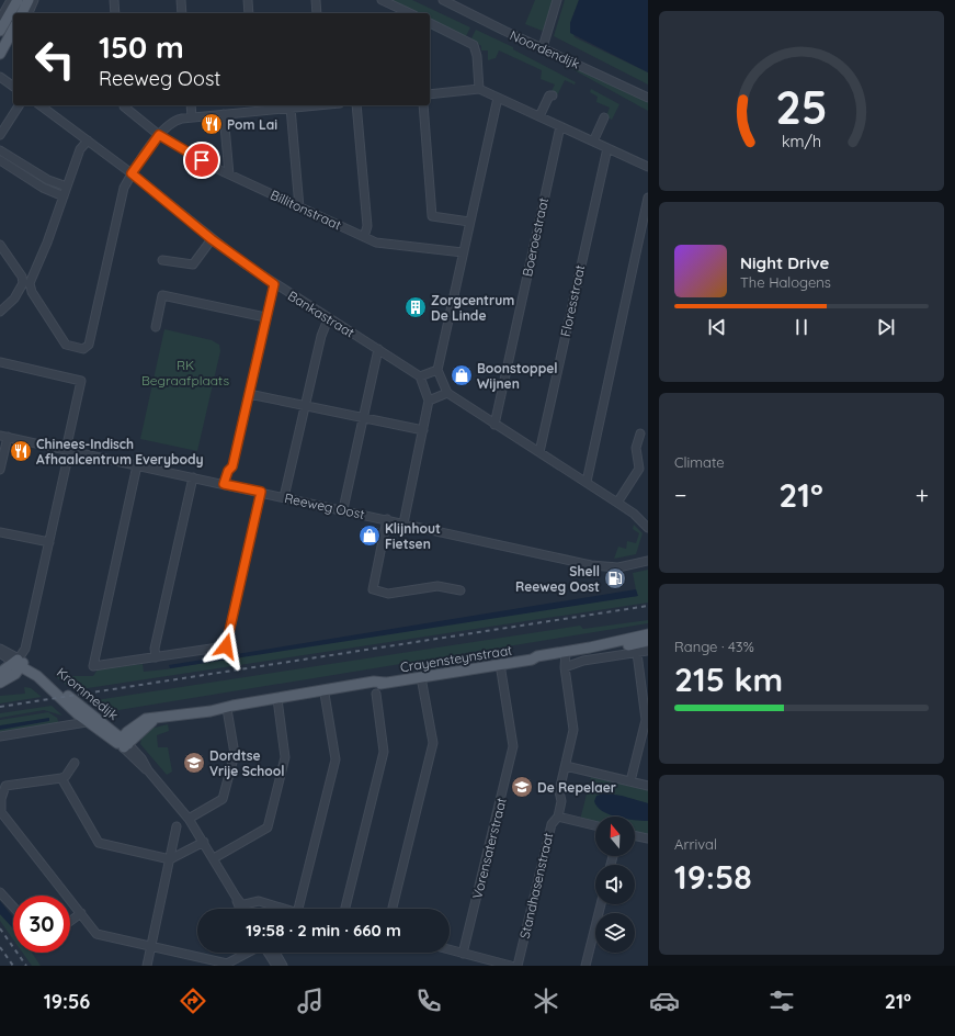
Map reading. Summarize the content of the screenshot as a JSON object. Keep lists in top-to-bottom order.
{
  "streets": {
    "main road": ["Crayensteynstraat", "Krommedijk"],
    "street": [
      "Noordendijk",
      "Billitonstraat",
      "Boeroestraat",
      "Floresstraat",
      "Bankastraat",
      "Reeweg Oost",
      "Vorensaterstraat",
      "Standhasenstraat"
    ]
  },
  "crossings": [
    ["Crayensteynstraat", "Krommedijk"],
    ["Crayensteynstraat", "Vorensaterstraat"],
    ["Crayensteynstraat", "Standhasenstraat"]
  ],
  "parks": ["RK Begraafplaats"],
  "places": {
    "restaurant": ["Pom Lai", "Chinees-Indisch Afhaalcentrum Everybody"],
    "building": ["Zorgcentrum De Linde"],
    "shop": ["Boonstoppel Wijnen", "Klijnhout Fietsen"],
    "fuel station": ["Shell Reeweg Oost"],
    "school or university": ["Dordtse Vrije School", "De Repelaer"]
  },
  "north": "top",
  "page": {
    "turn": ["150 m", "Reeweg Oost"],
    "song": ["Night Drive", "The Halogens"],
    "tile": [
      "Climate",
      ["Range · 43%", "215 km"],
      ["Arrival", "19:58"]
    ],
    "heat": ["−", "21°", "+"],
    "limit": "30",
    "trip": "19:58 · 2 min · 660 m",
    "tabs": ["19:56", "21°"],
    "gauge": ["25", "km/h"]
  }
}
